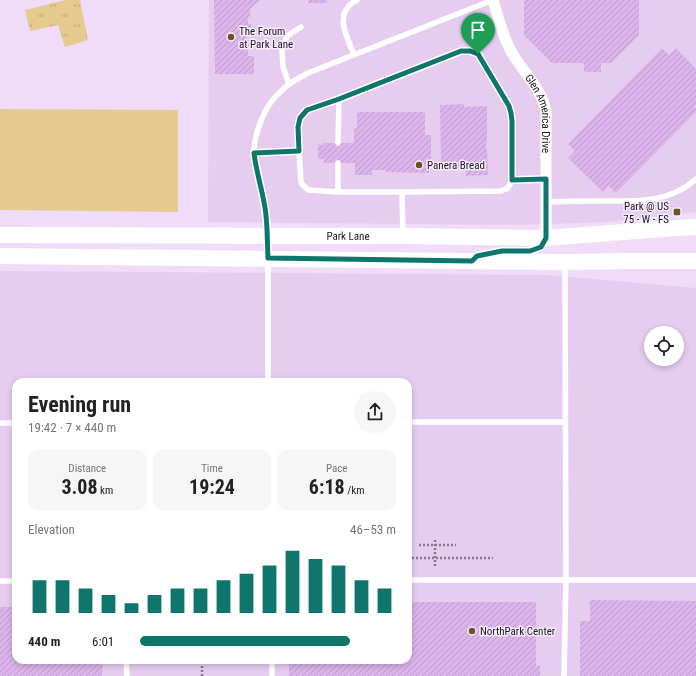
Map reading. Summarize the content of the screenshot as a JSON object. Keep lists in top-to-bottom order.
{
  "streets": {
    "main road": ["Park Lane"],
    "street": ["Glen America Drive"]
  },
  "crossings": [
    ["Glen America Drive", "Park Lane"]
  ],
  "places": {
    "other": ["The Forum at Park Lane", "Panera Bread", "NorthPark Center"],
    "transit": ["Park @ US 75 - W - FS"]
  },
  "page": {
    "heading": ["Evening run", "19:42 · 7 × 440 m"],
    "stats": [
      ["Distance", "3.08 km"],
      ["Time", "19:24"],
      ["Pace", "6:18 /km"]
    ],
    "chart": ["Elevation", "46–53 m"],
    "list": [
      {
        "name": "440 m",
        "note": "6:01"
      }
    ]
  }
}
